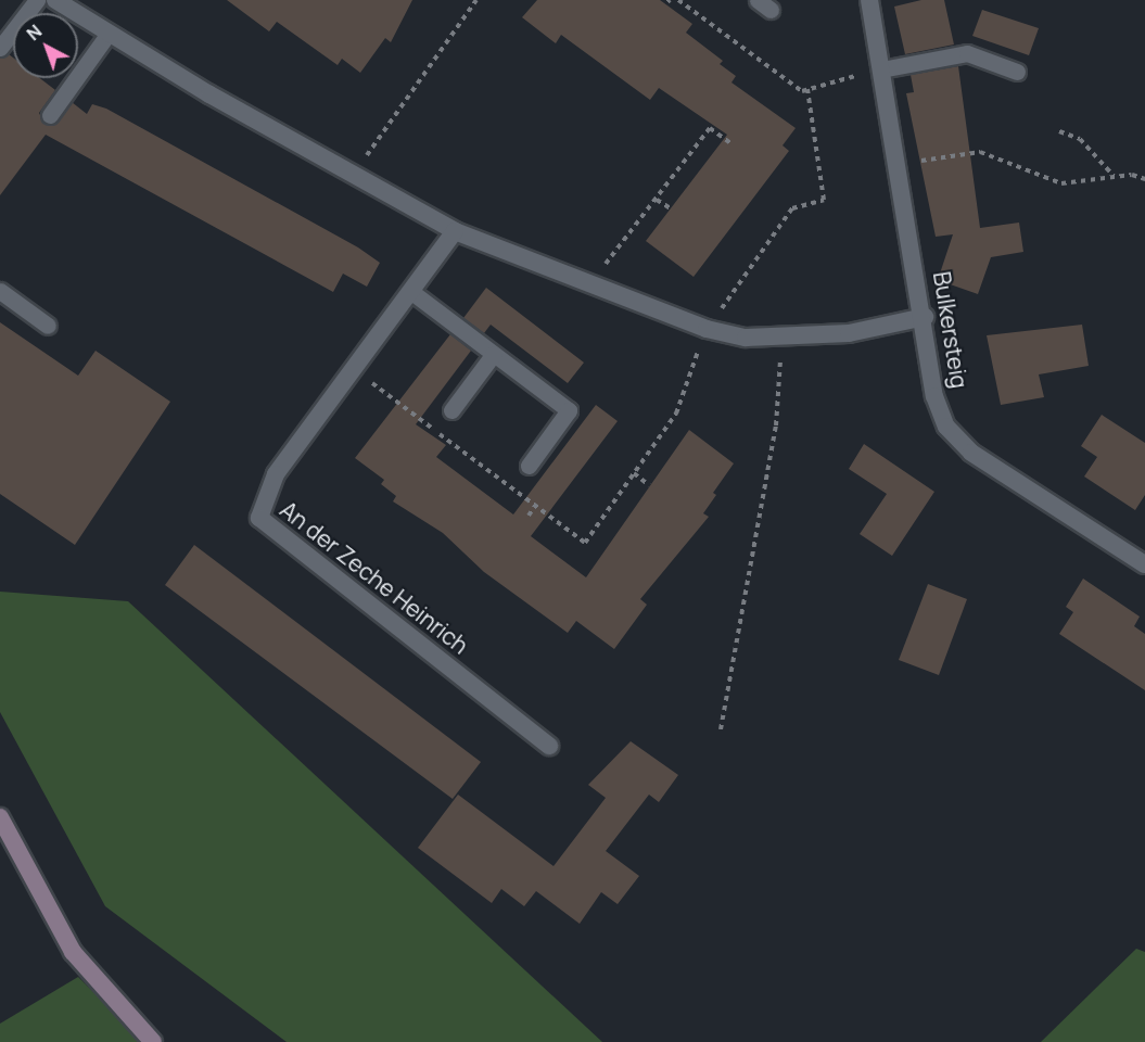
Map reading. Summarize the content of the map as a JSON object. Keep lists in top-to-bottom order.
{
  "streets": {
    "street": ["Bulkersteig", "An der Zeche Heinrich"]
  },
  "north": "top left"
}
